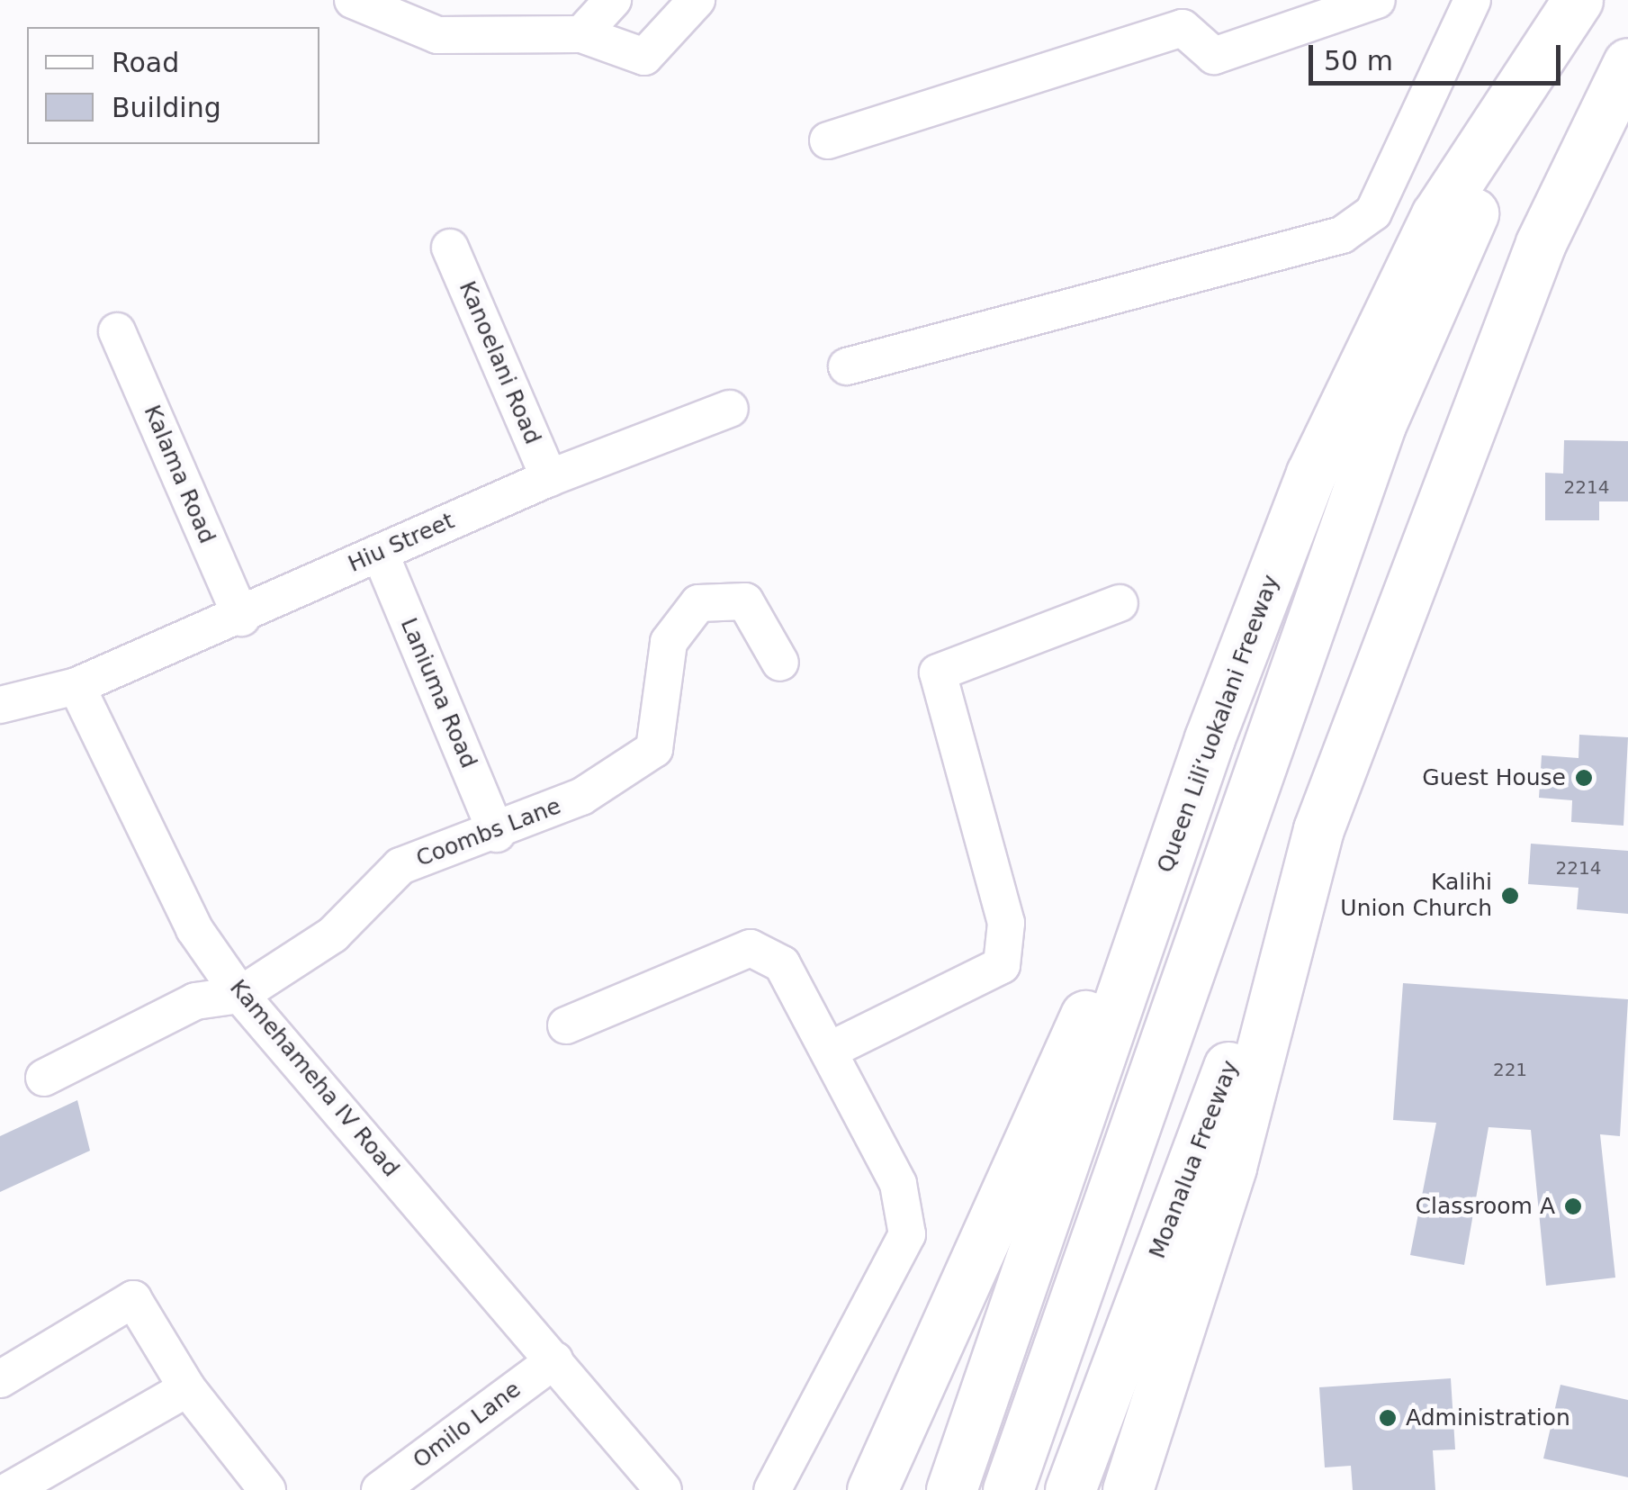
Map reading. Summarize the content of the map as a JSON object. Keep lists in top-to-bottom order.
{
  "streets": {
    "highway": ["Queen Liliʻuokalani Freeway", "Moanalua Freeway"],
    "street": [
      "Kanoelani Road",
      "Kalama Road",
      "Hiu Street",
      "Laniuma Road",
      "Coombs Lane",
      "Kamehameha IV Road",
      "Omilo Lane"
    ]
  },
  "crossings": [
    ["Kanoelani Road", "Hiu Street"],
    ["Kalama Road", "Hiu Street"],
    ["Hiu Street", "Laniuma Road"],
    ["Hiu Street", "Kamehameha IV Road"],
    ["Laniuma Road", "Coombs Lane"],
    ["Coombs Lane", "Kamehameha IV Road"],
    ["Kamehameha IV Road", "Omilo Lane"]
  ],
  "places": [
    "Guest House",
    "Kalihi Union Church",
    "Classroom A",
    "Administration"
  ],
  "house_numbers": ["2214", "2214", "221"],
  "legend": ["Road", "Building"],
  "scale_bar": "50 m"
}
